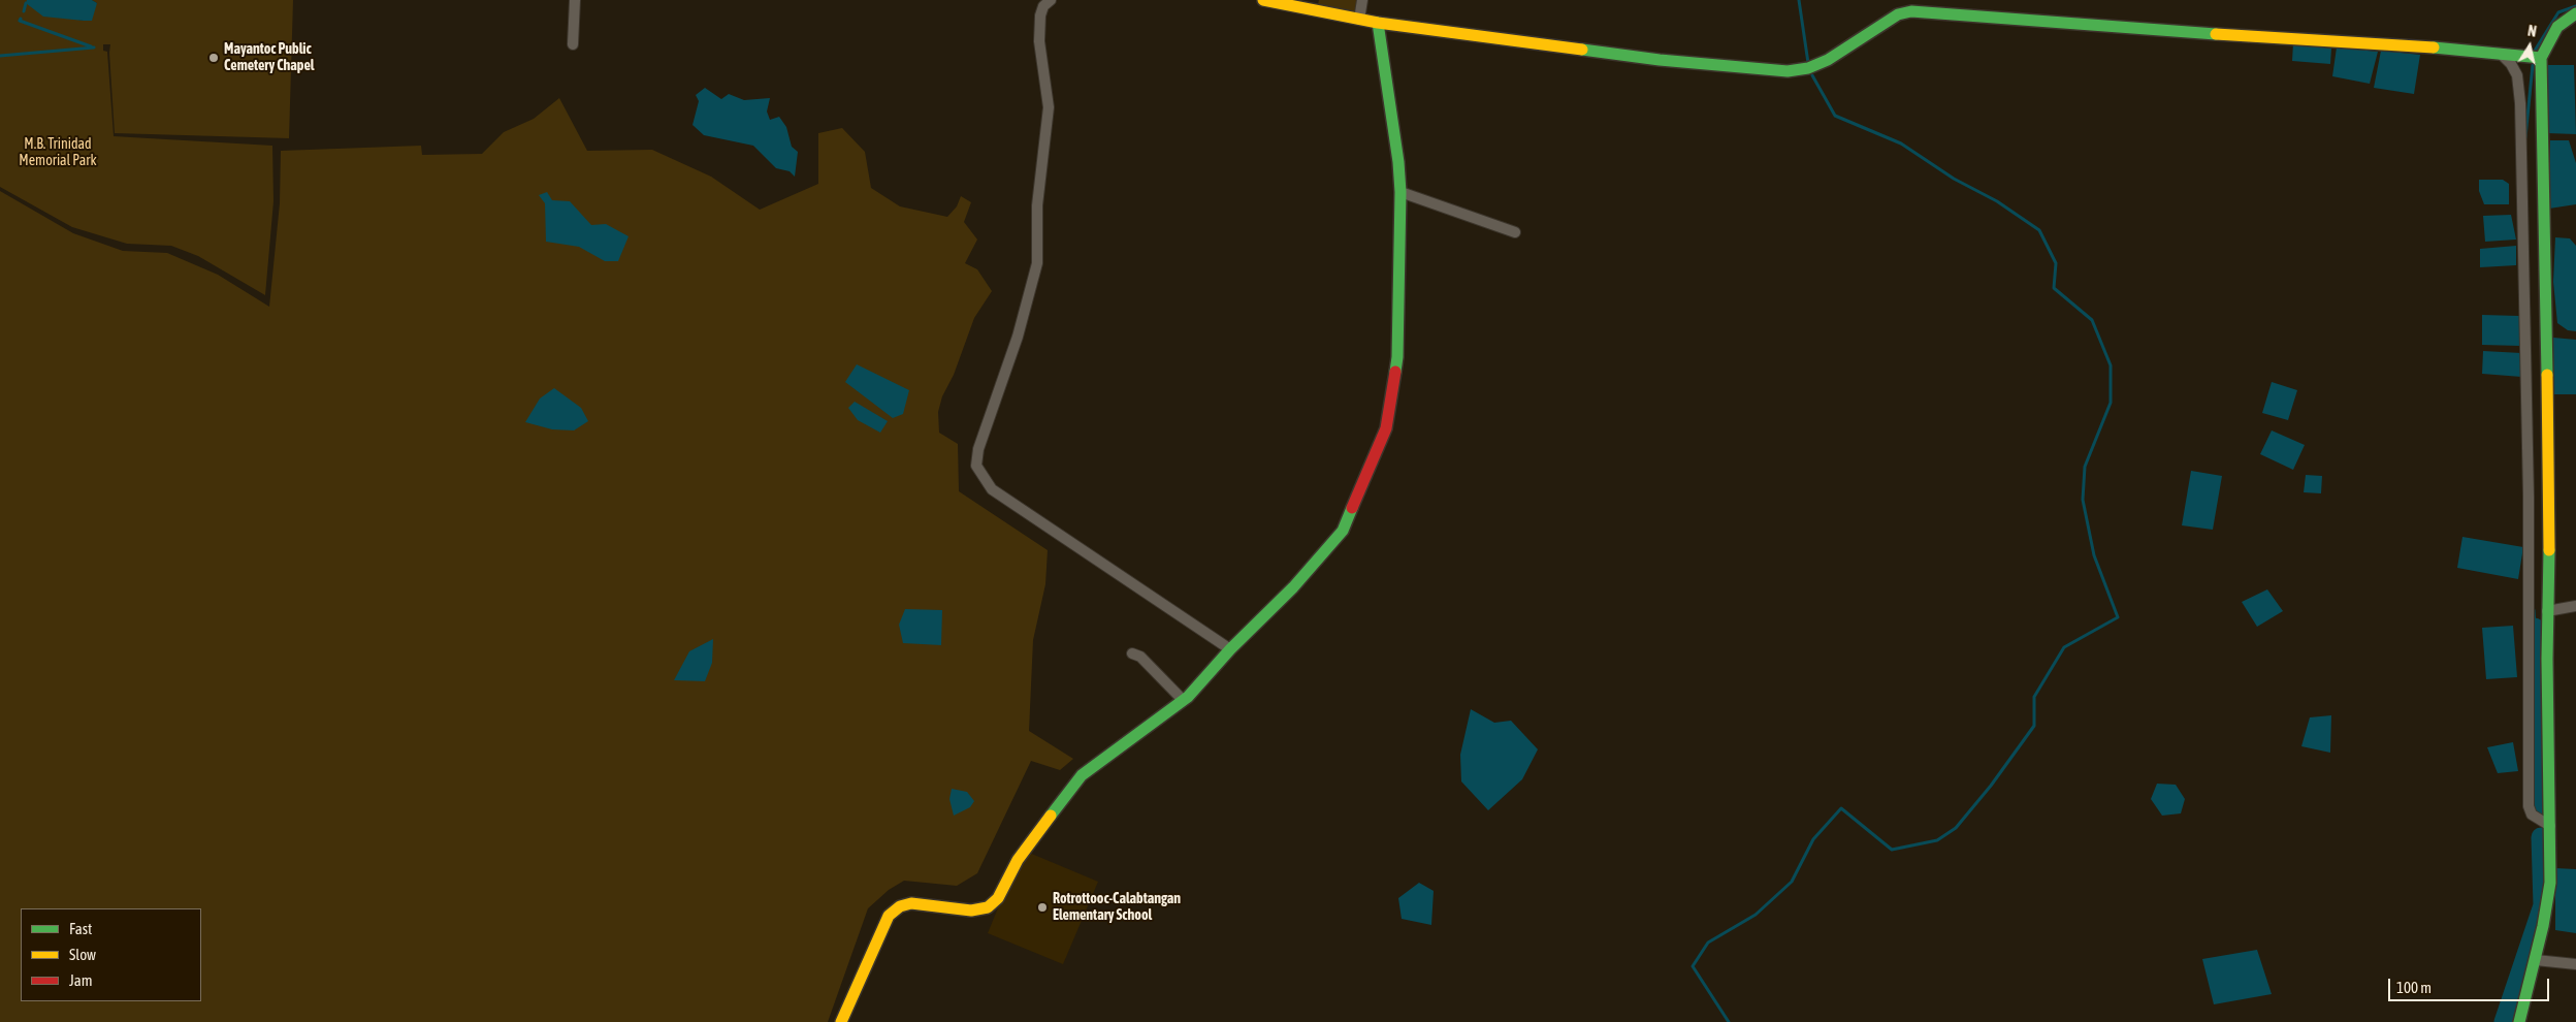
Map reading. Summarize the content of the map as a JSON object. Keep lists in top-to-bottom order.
{
  "parks": ["M.B. Trinidad Memorial Park"],
  "places": ["Mayantoc Public Cemetery Chapel", "Rotrottooc-Calabtangan Elementary School"],
  "legend": ["Fast", "Slow", "Jam"],
  "scale_bar": "100 m",
  "north": "top"
}
